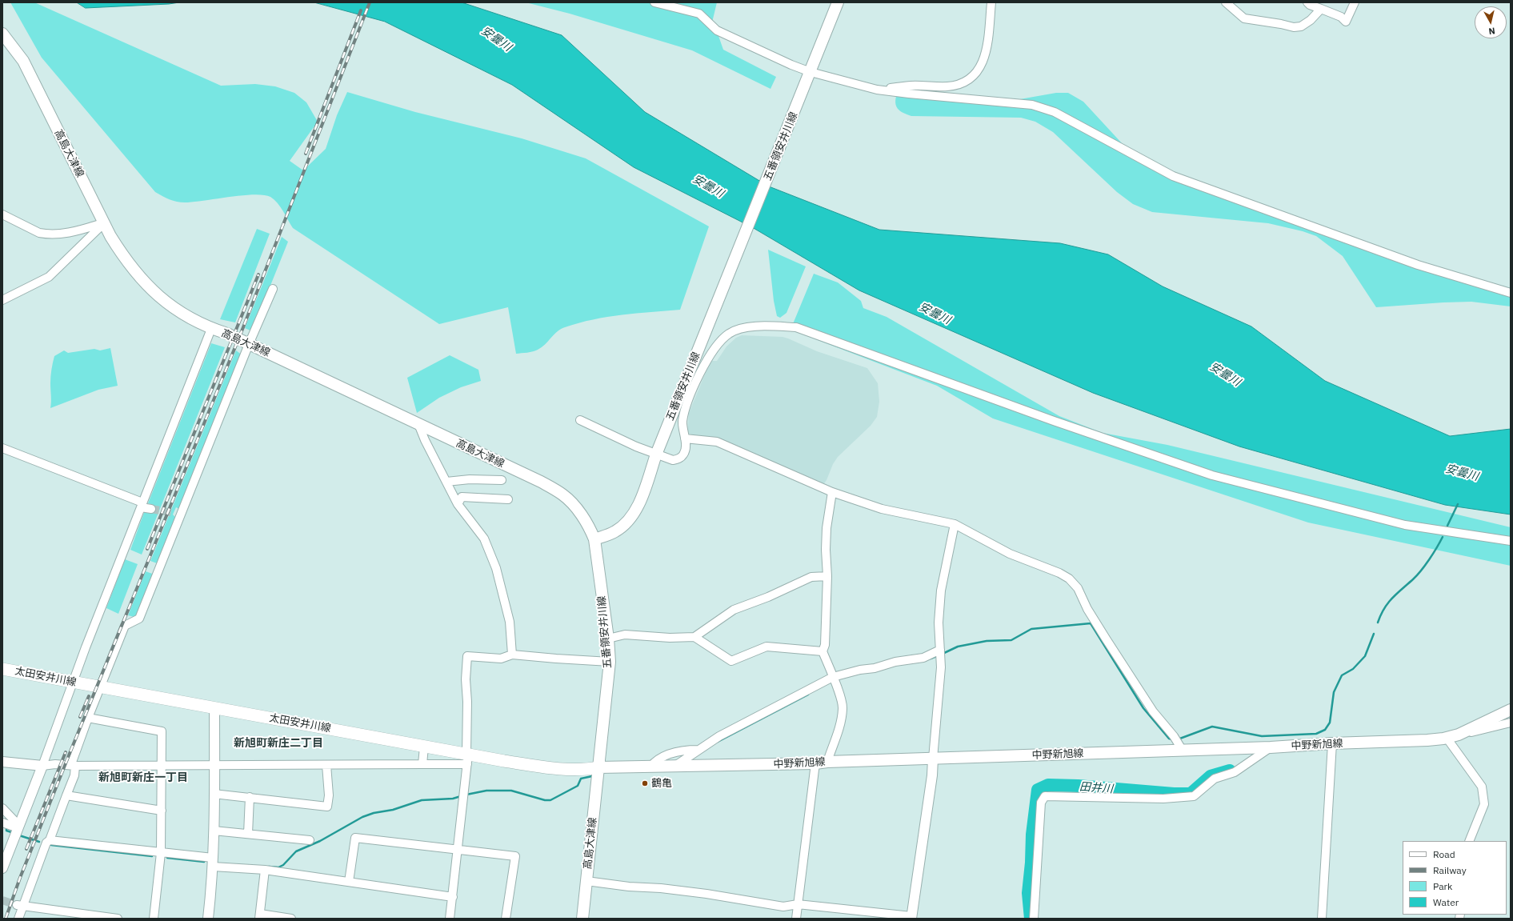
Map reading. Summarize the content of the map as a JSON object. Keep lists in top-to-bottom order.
{
  "streets": {
    "main road": [
      "五番領安井川線",
      "高島大津線",
      "太田安井川線",
      "中野新旭線"
    ]
  },
  "crossings": [
    ["五番領安井川線", "高島大津線"],
    ["五番領安井川線", "太田安井川線"],
    ["五番領安井川線", "中野新旭線"],
    ["高島大津線", "太田安井川線"],
    ["高島大津線", "中野新旭線"],
    ["太田安井川線", "中野新旭線"]
  ],
  "districts": ["新旭町新庄二丁目", "新旭町新庄一丁目"],
  "water": ["安曇川", "田井川"],
  "places": ["鶴亀"],
  "legend": [
    "Road",
    "Railway",
    "Park",
    "Water"
  ],
  "north": "bottom"
}
